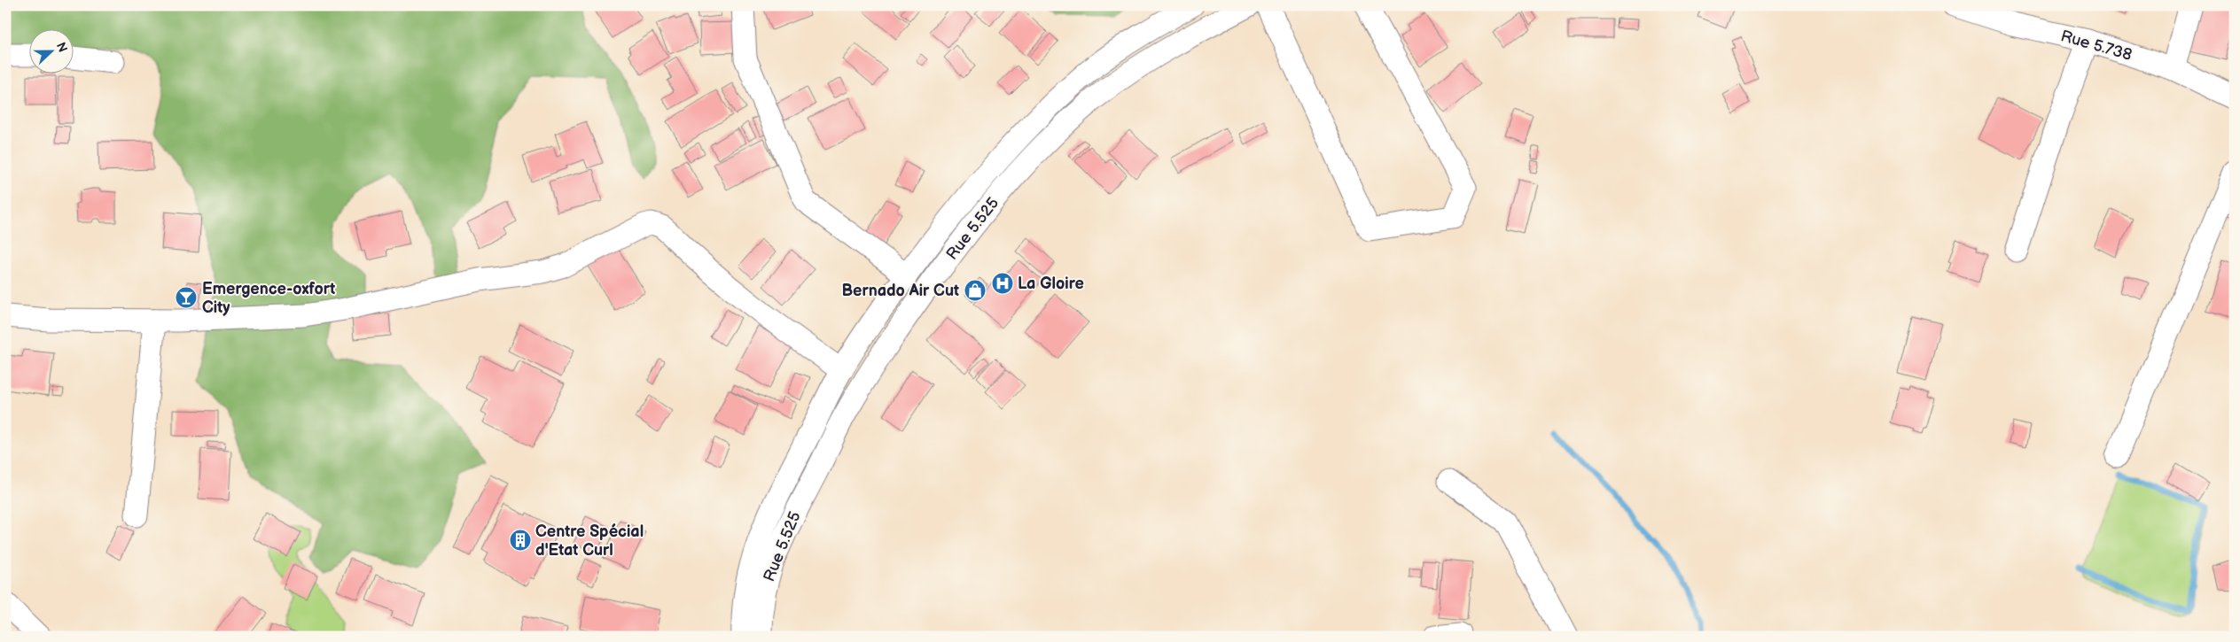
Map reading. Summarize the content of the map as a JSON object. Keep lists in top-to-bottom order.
{
  "streets": {
    "street": ["Rue 5.738", "Rue 5.525"]
  },
  "places": {
    "hospital": ["La Gloire"],
    "shop": ["Bernado Air Cut"],
    "bar": ["Emergence-oxfort City"],
    "building": ["Centre Spécial d'Etat Curl"]
  },
  "north": "right"
}
